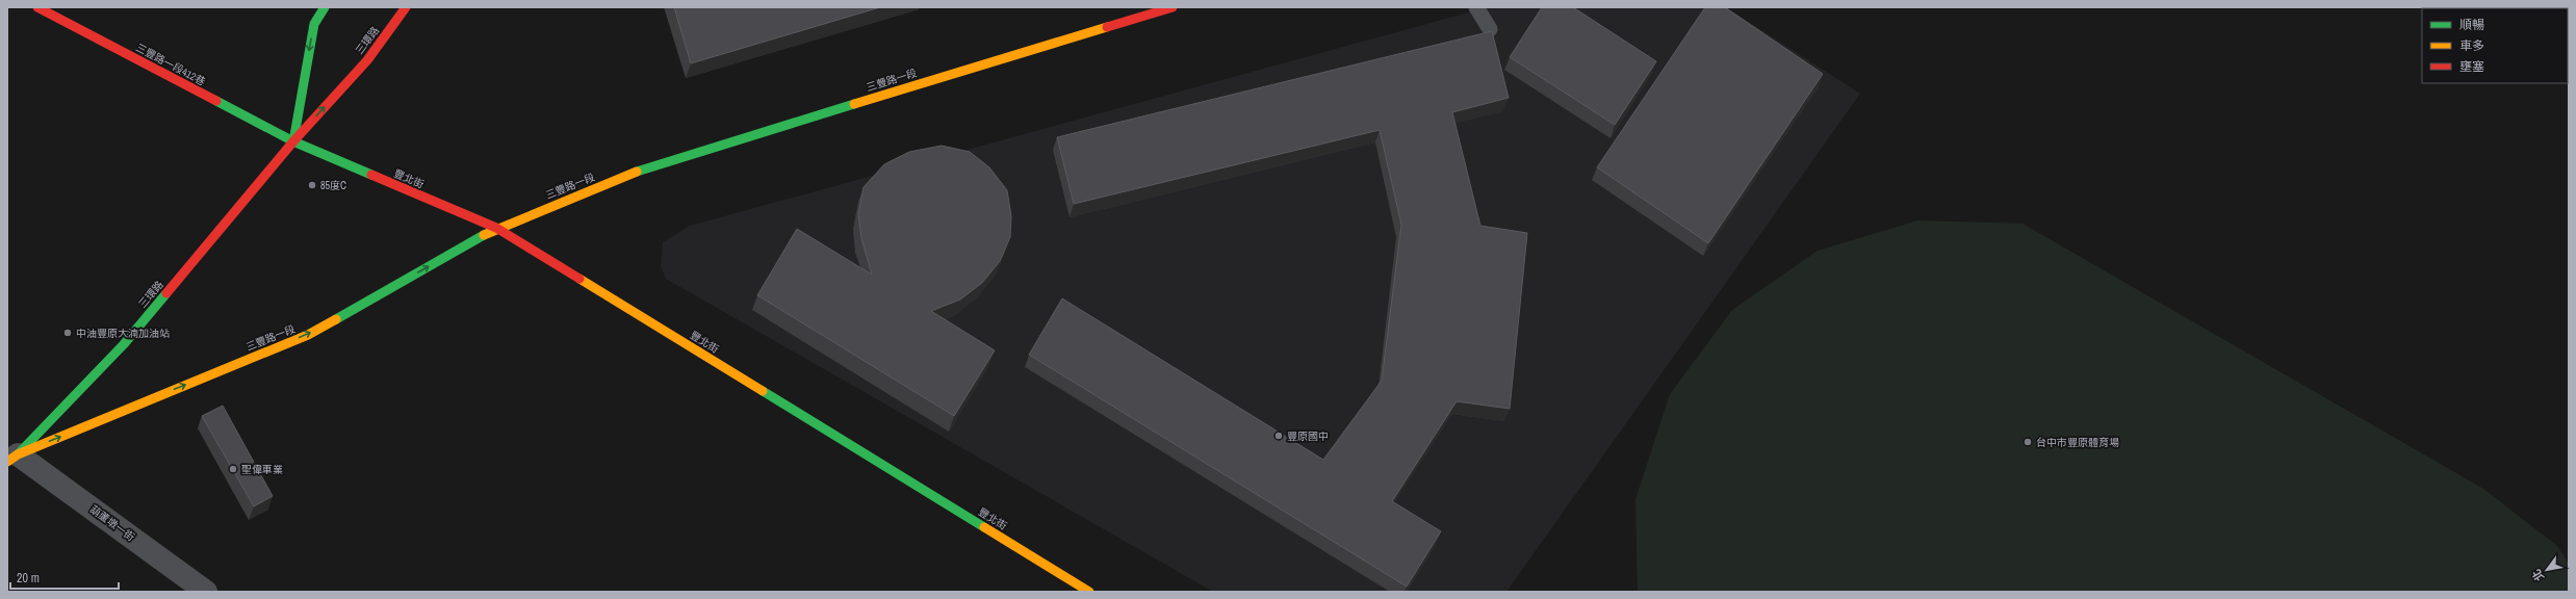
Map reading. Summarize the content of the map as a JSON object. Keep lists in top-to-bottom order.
{
  "streets": {
    "street": [
      "三環路",
      "三豐路一段412巷",
      "三豐路一段",
      "豐北街",
      "葫蘆墩一街"
    ]
  },
  "crossings": [
    ["三環路", "三豐路一段412巷"],
    ["三環路", "三豐路一段"],
    ["三環路", "豐北街"],
    ["三環路", "葫蘆墩一街"],
    ["三豐路一段412巷", "豐北街"],
    ["三豐路一段", "豐北街"],
    ["三豐路一段", "葫蘆墩一街"]
  ],
  "one_way": ["三豐路一段"],
  "places": [
    "85度C",
    "中油豐原大湳加油站",
    "豐原國中",
    "台中市豐原體育場",
    "聖偉車業"
  ],
  "legend": ["順暢", "車多", "壅塞"],
  "scale_bar": "20 m",
  "north": "bottom left"
}
